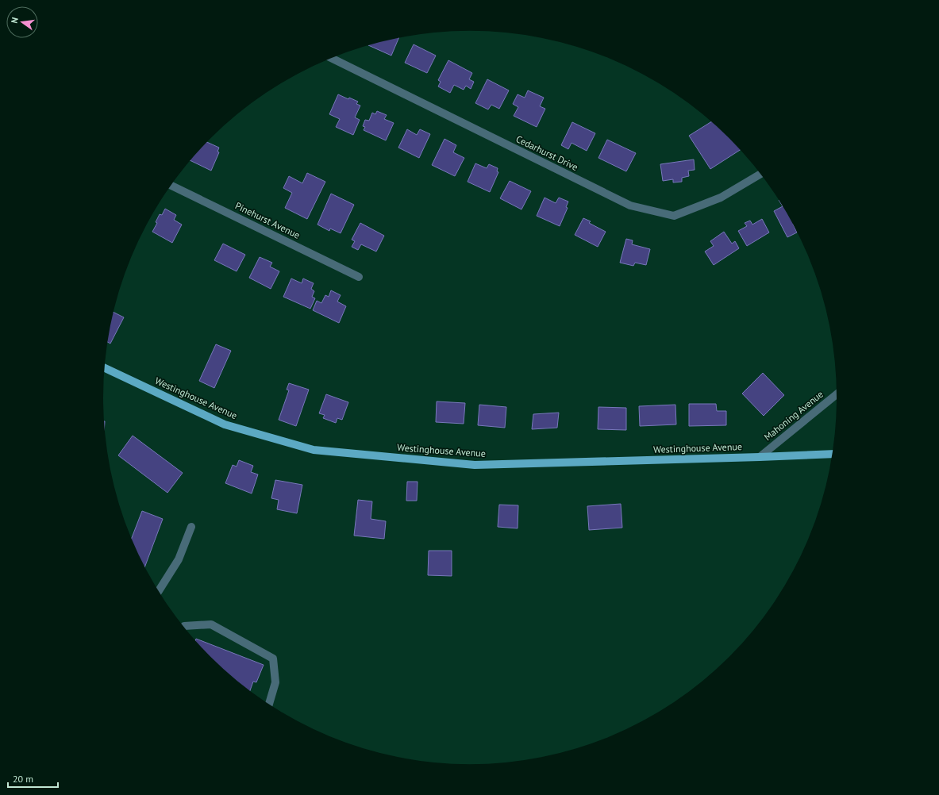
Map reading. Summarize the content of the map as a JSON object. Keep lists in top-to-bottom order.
{
  "streets": {
    "main road": ["Westinghouse Avenue"],
    "street": ["Cedarhurst Drive", "Pinehurst Avenue", "Mahoning Avenue"]
  },
  "crossings": [
    ["Westinghouse Avenue", "Mahoning Avenue"]
  ],
  "scale_bar": "20 m",
  "north": "left"
}
